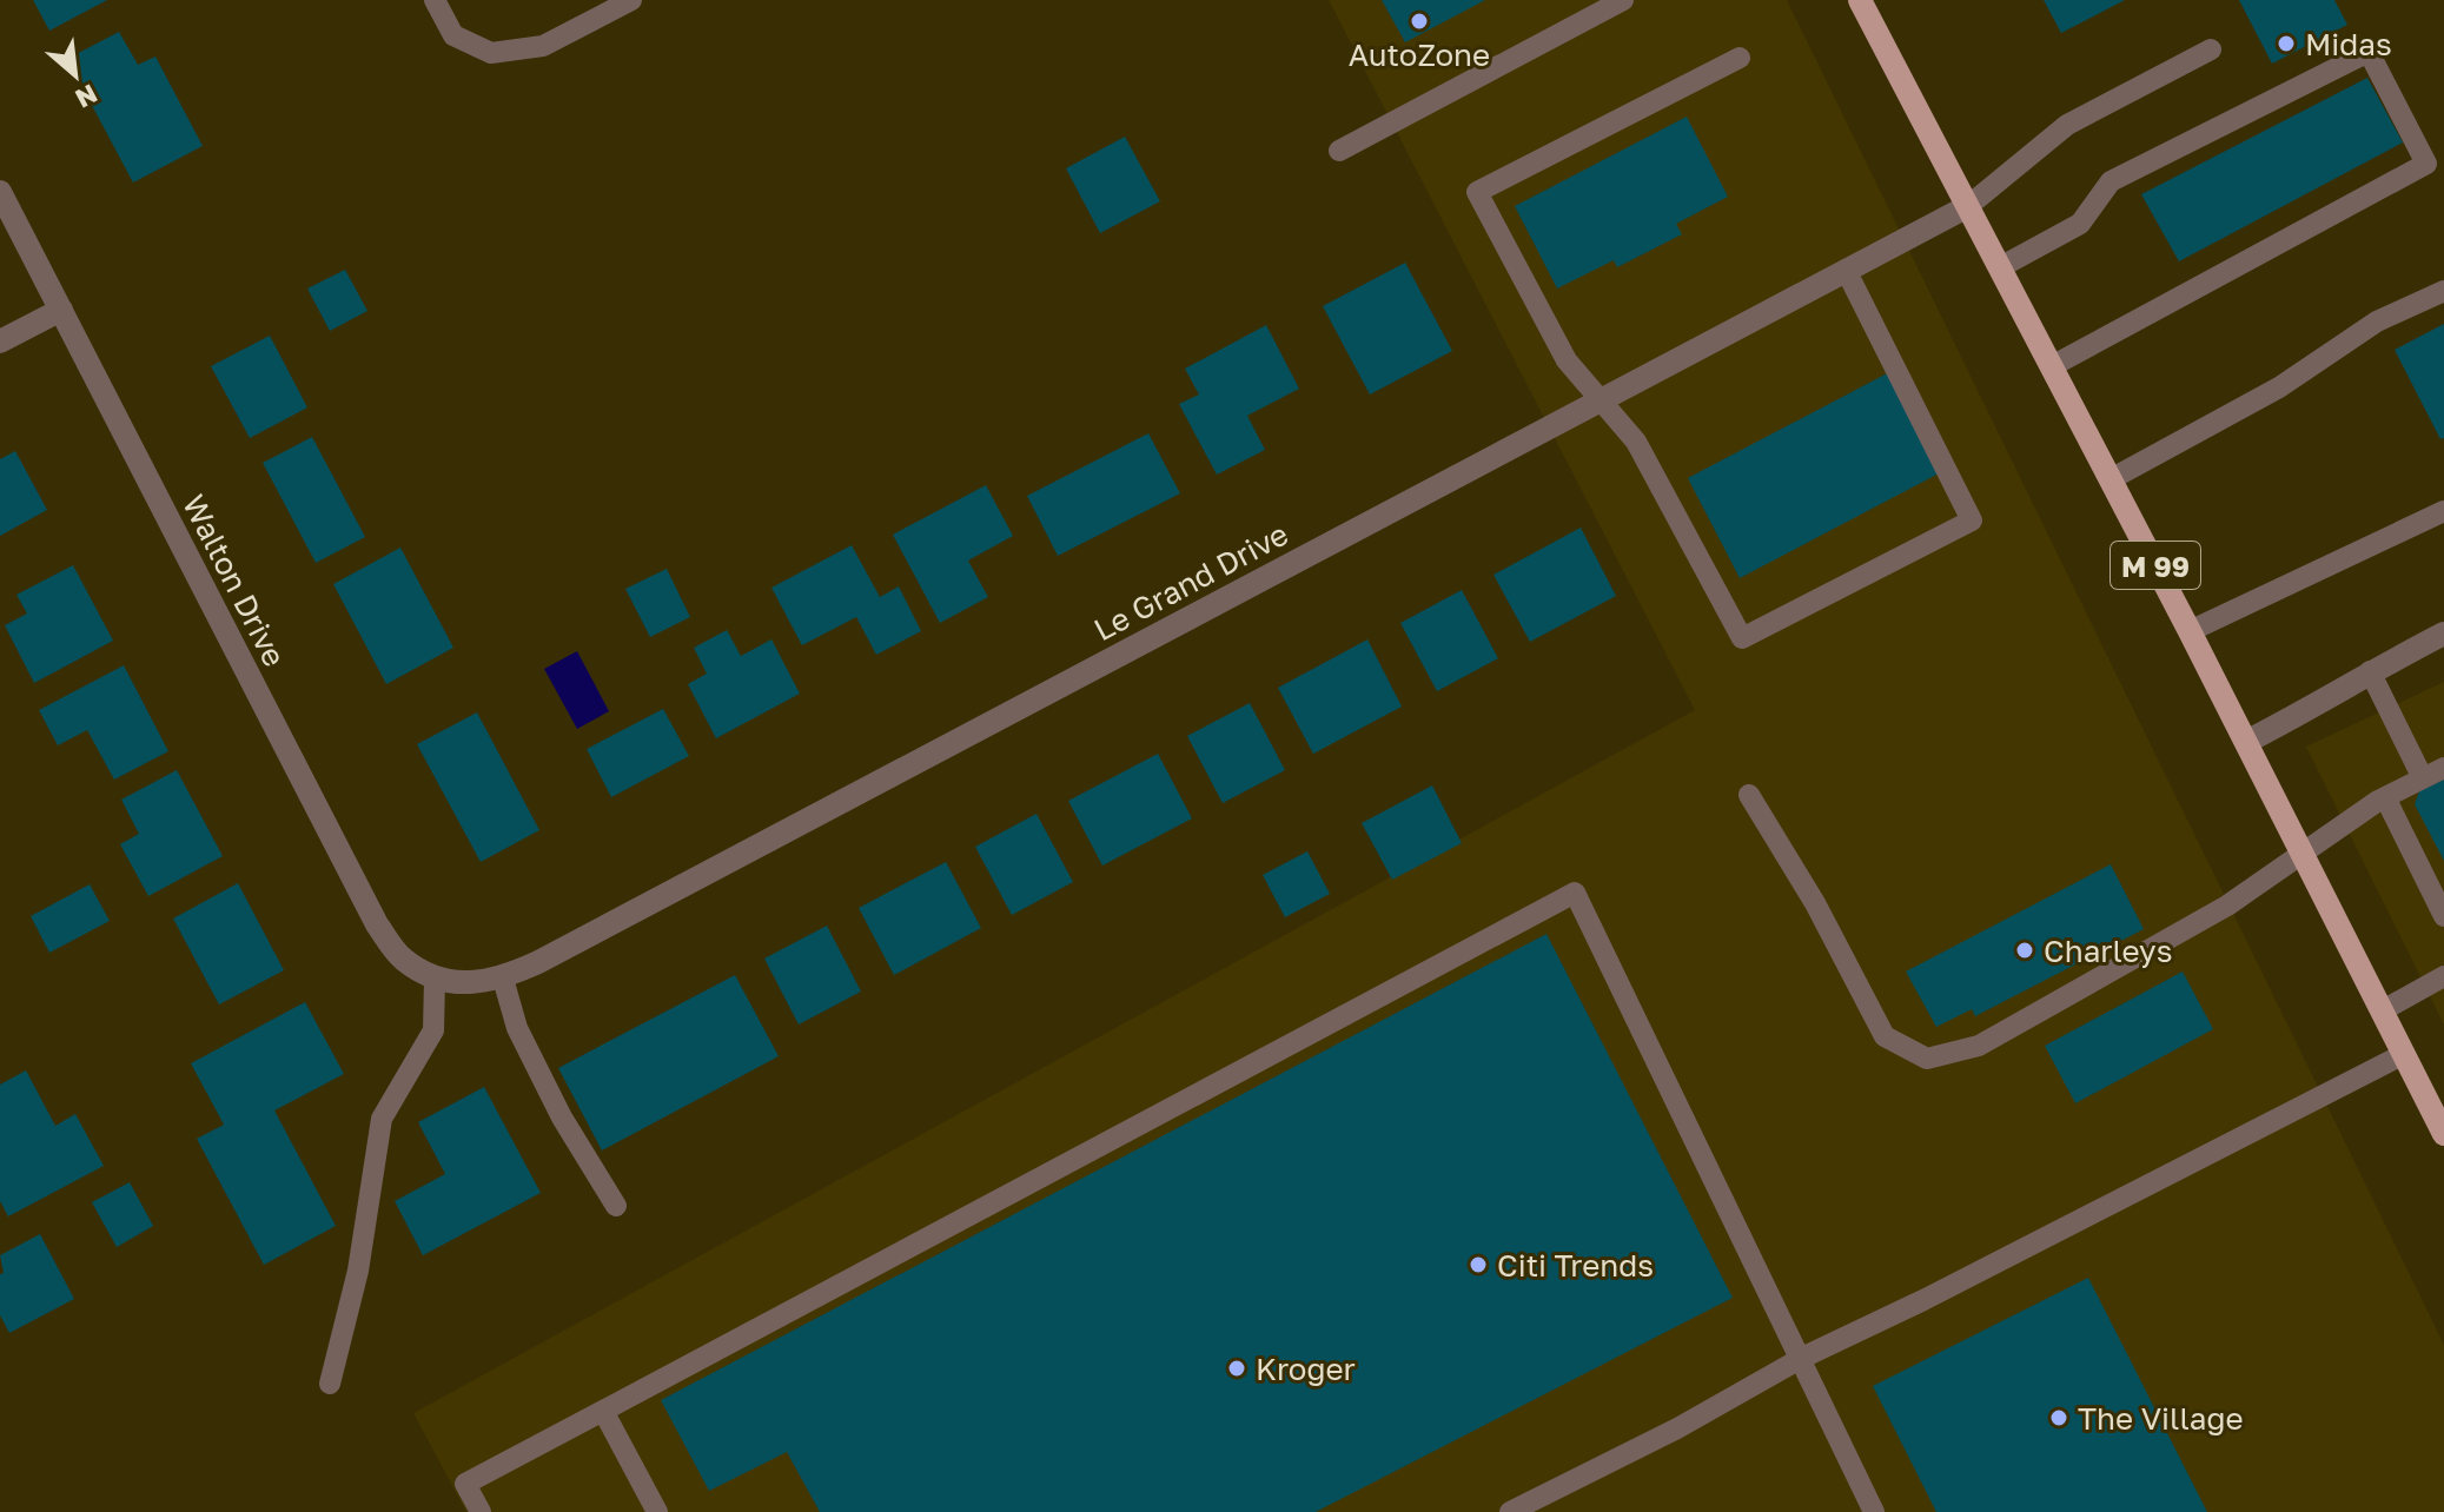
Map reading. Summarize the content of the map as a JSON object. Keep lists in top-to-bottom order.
{
  "streets": {
    "main road": ["M 99"],
    "street": ["Walton Drive", "Le Grand Drive"]
  },
  "crossings": [
    ["M 99", "Le Grand Drive"],
    ["Walton Drive", "Le Grand Drive"]
  ],
  "places": [
    "AutoZone",
    "Midas",
    "Charleys",
    "Citi Trends",
    "Kroger",
    "The Village"
  ],
  "north": "bottom right"
}
